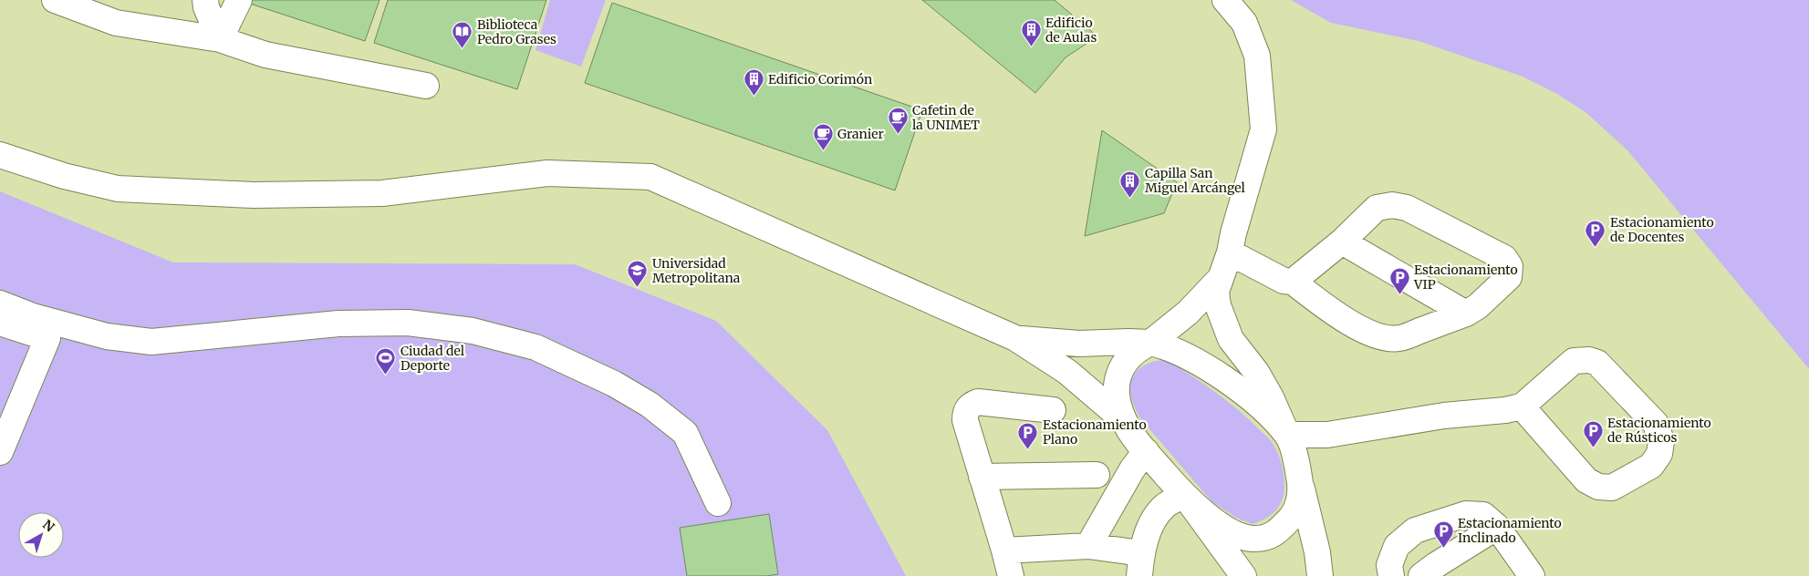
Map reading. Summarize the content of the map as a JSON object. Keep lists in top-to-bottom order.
{
  "places": {
    "building": ["Edificio de Aulas", "Edificio Corimón", "Capilla San Miguel Arcángel"],
    "library": ["Biblioteca Pedro Grases"],
    "cafe": ["Cafetin de la UNIMET", "Granier"],
    "parking": [
      "Estacionamiento de Docentes",
      "Estacionamiento VIP",
      "Estacionamiento de Rústicos",
      "Estacionamiento Plano",
      "Estacionamiento Inclinado"
    ],
    "school or university": ["Universidad Metropolitana"],
    "sports": ["Ciudad del Deporte"]
  },
  "north": "top right"
}
